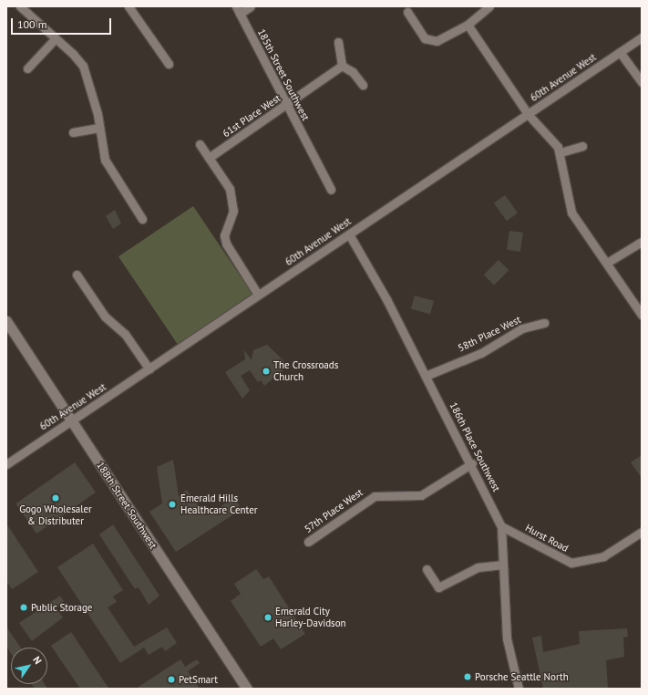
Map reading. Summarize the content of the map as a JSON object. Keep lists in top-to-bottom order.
{
  "streets": {
    "street": [
      "185th Street Southwest",
      "60th Avenue West",
      "61st Place West",
      "58th Place West",
      "186th Place Southwest",
      "188th Street Southwest",
      "57th Place West",
      "Hurst Road"
    ]
  },
  "crossings": [
    ["185th Street Southwest", "61st Place West"],
    ["60th Avenue West", "186th Place Southwest"],
    ["60th Avenue West", "188th Street Southwest"],
    ["58th Place West", "186th Place Southwest"],
    ["186th Place Southwest", "57th Place West"],
    ["186th Place Southwest", "Hurst Road"]
  ],
  "places": [
    "The Crossroads Church",
    "Gogo Wholesaler & Distributer",
    "Emerald Hills Healthcare Center",
    "Public Storage",
    "Emerald City Harley-Davidson",
    "Porsche Seattle North",
    "PetSmart"
  ],
  "scale_bar": "100 m",
  "north": "top right"
}
